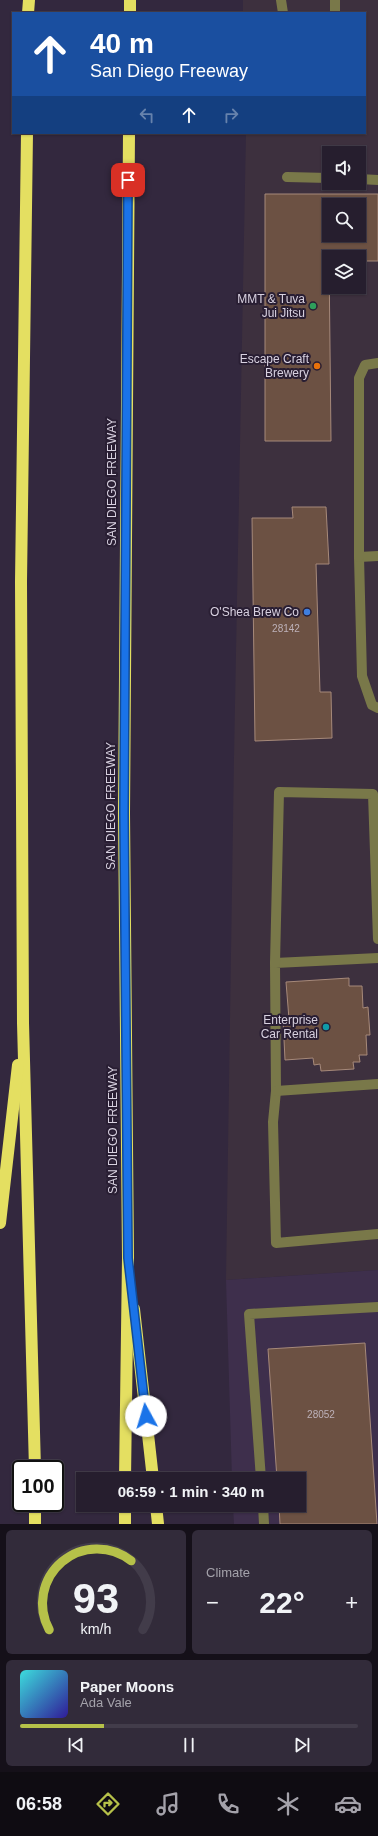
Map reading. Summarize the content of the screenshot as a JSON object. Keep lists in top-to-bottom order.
{
  "streets": {
    "highway": ["SAN DIEGO FREEWAY"]
  },
  "places": [
    "MMT & Tuva Jui Jitsu",
    "Escape Craft Brewery",
    "O'Shea Brew Co",
    "Enterprise Car Rental"
  ],
  "house_numbers": ["28142", "28052"],
  "page": {
    "turn": ["40 m", "San Diego Freeway"],
    "limit": "100",
    "trip": "06:59 · 1 min · 340 m",
    "tile": "Climate",
    "heat": ["−", "22°", "+"],
    "song": ["Paper Moons", "Ada Vale"],
    "tabs": "06:58",
    "gauge": ["93", "km/h"]
  }
}
